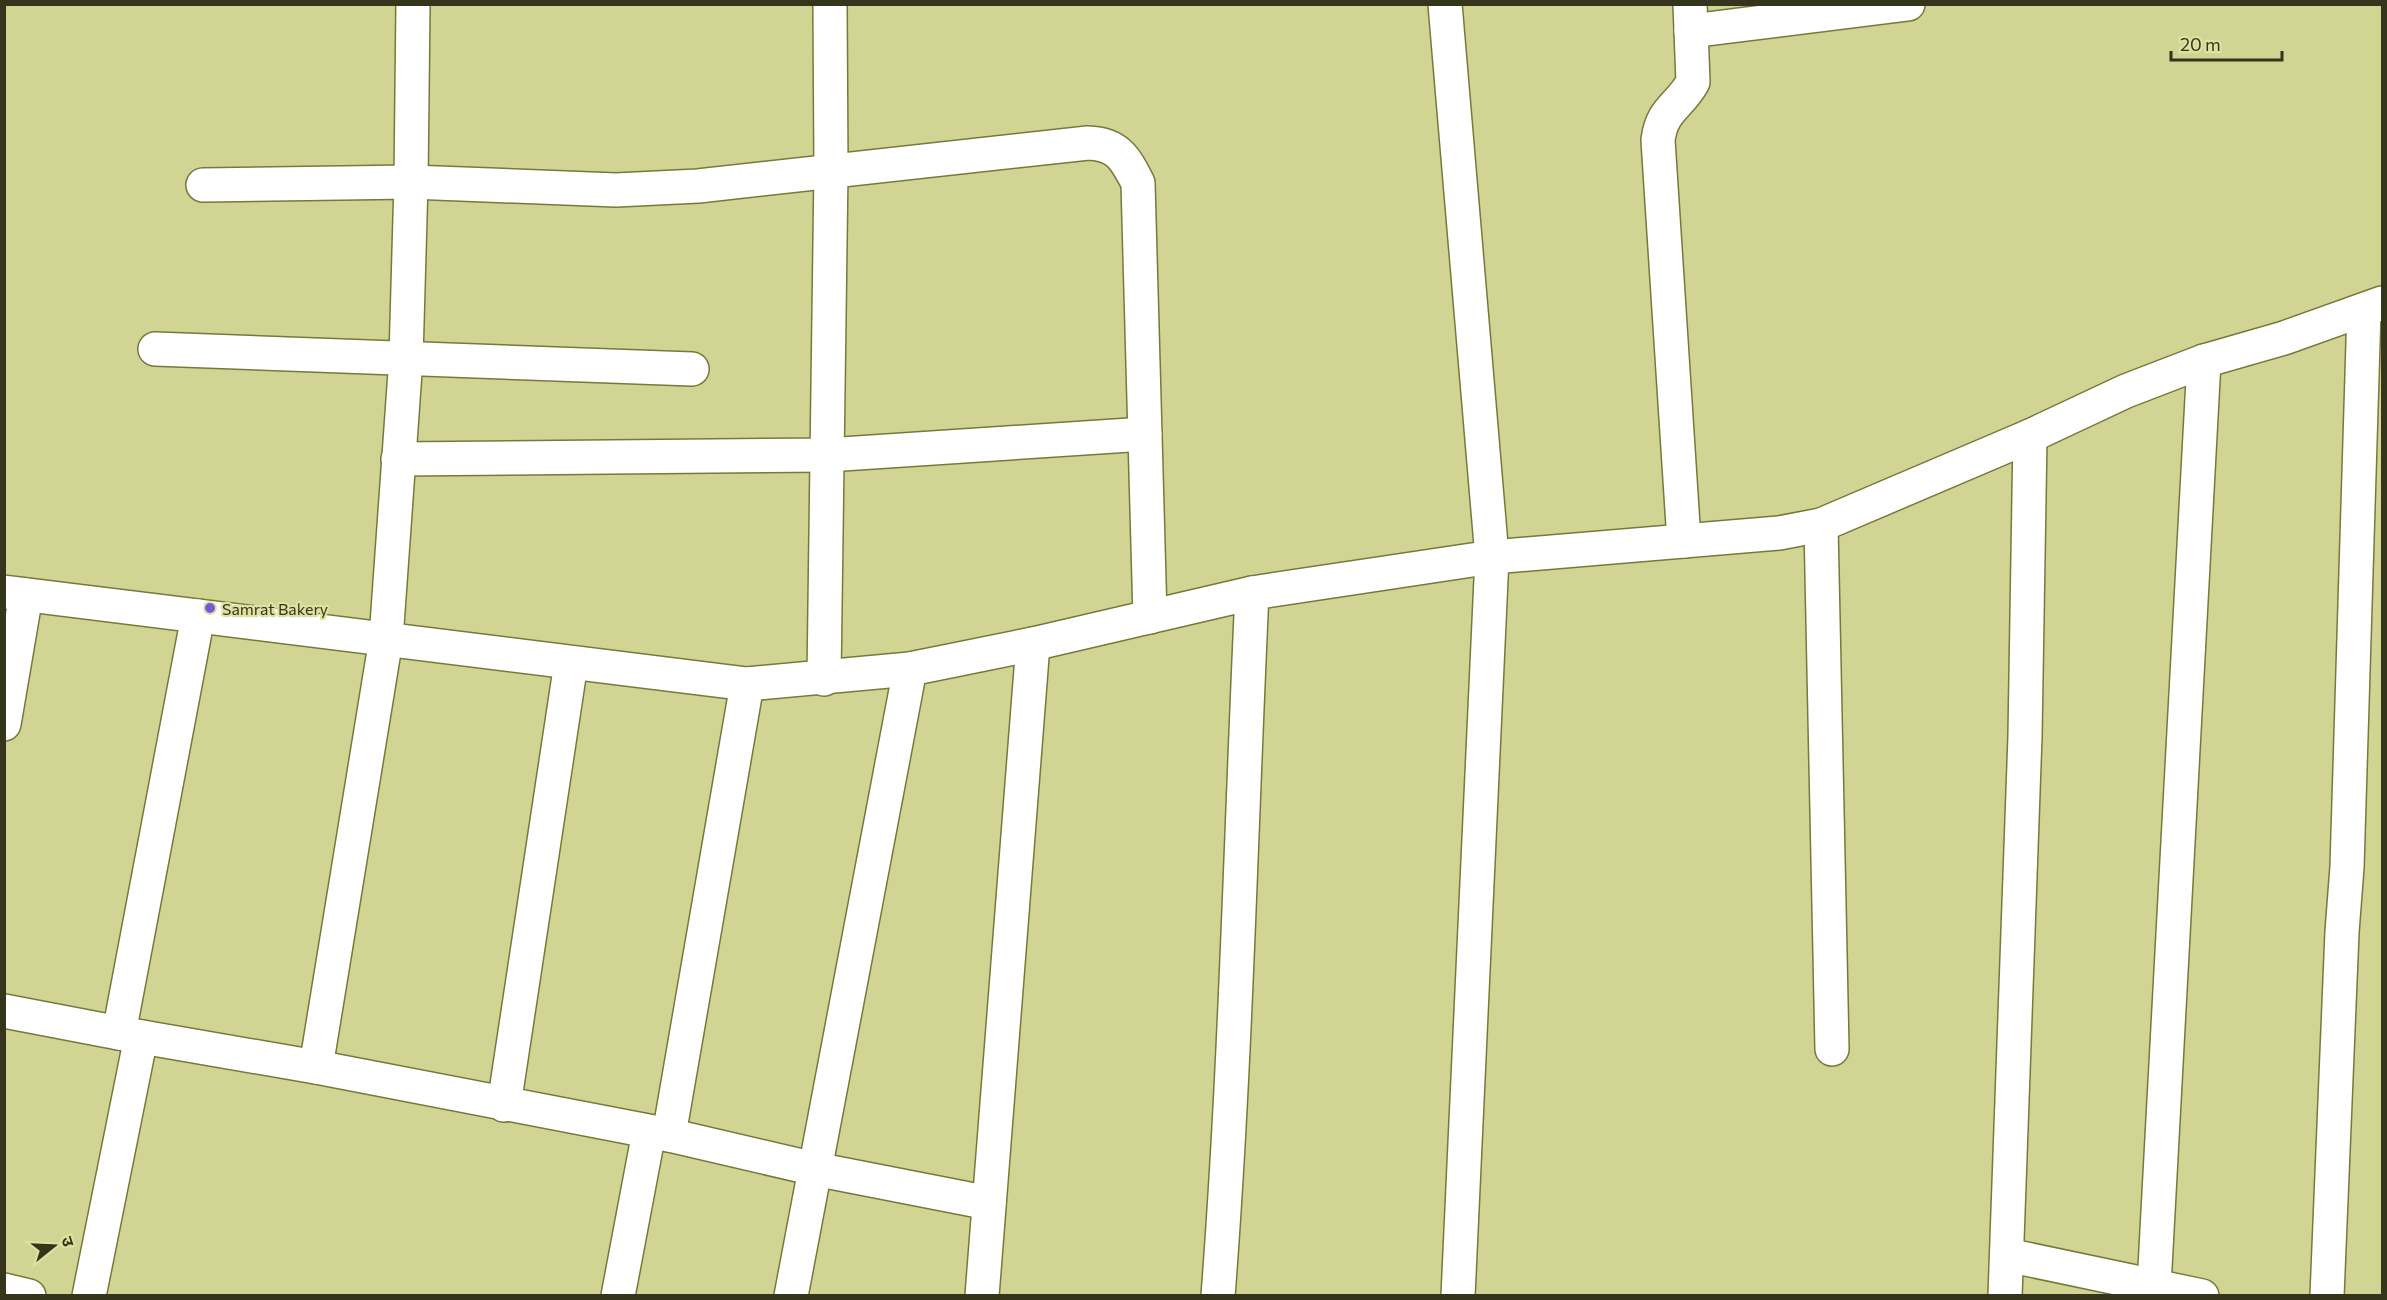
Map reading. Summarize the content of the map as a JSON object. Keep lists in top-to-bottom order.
{
  "places": ["Samrat Bakery"],
  "scale_bar": "20 m",
  "north": "right"
}
